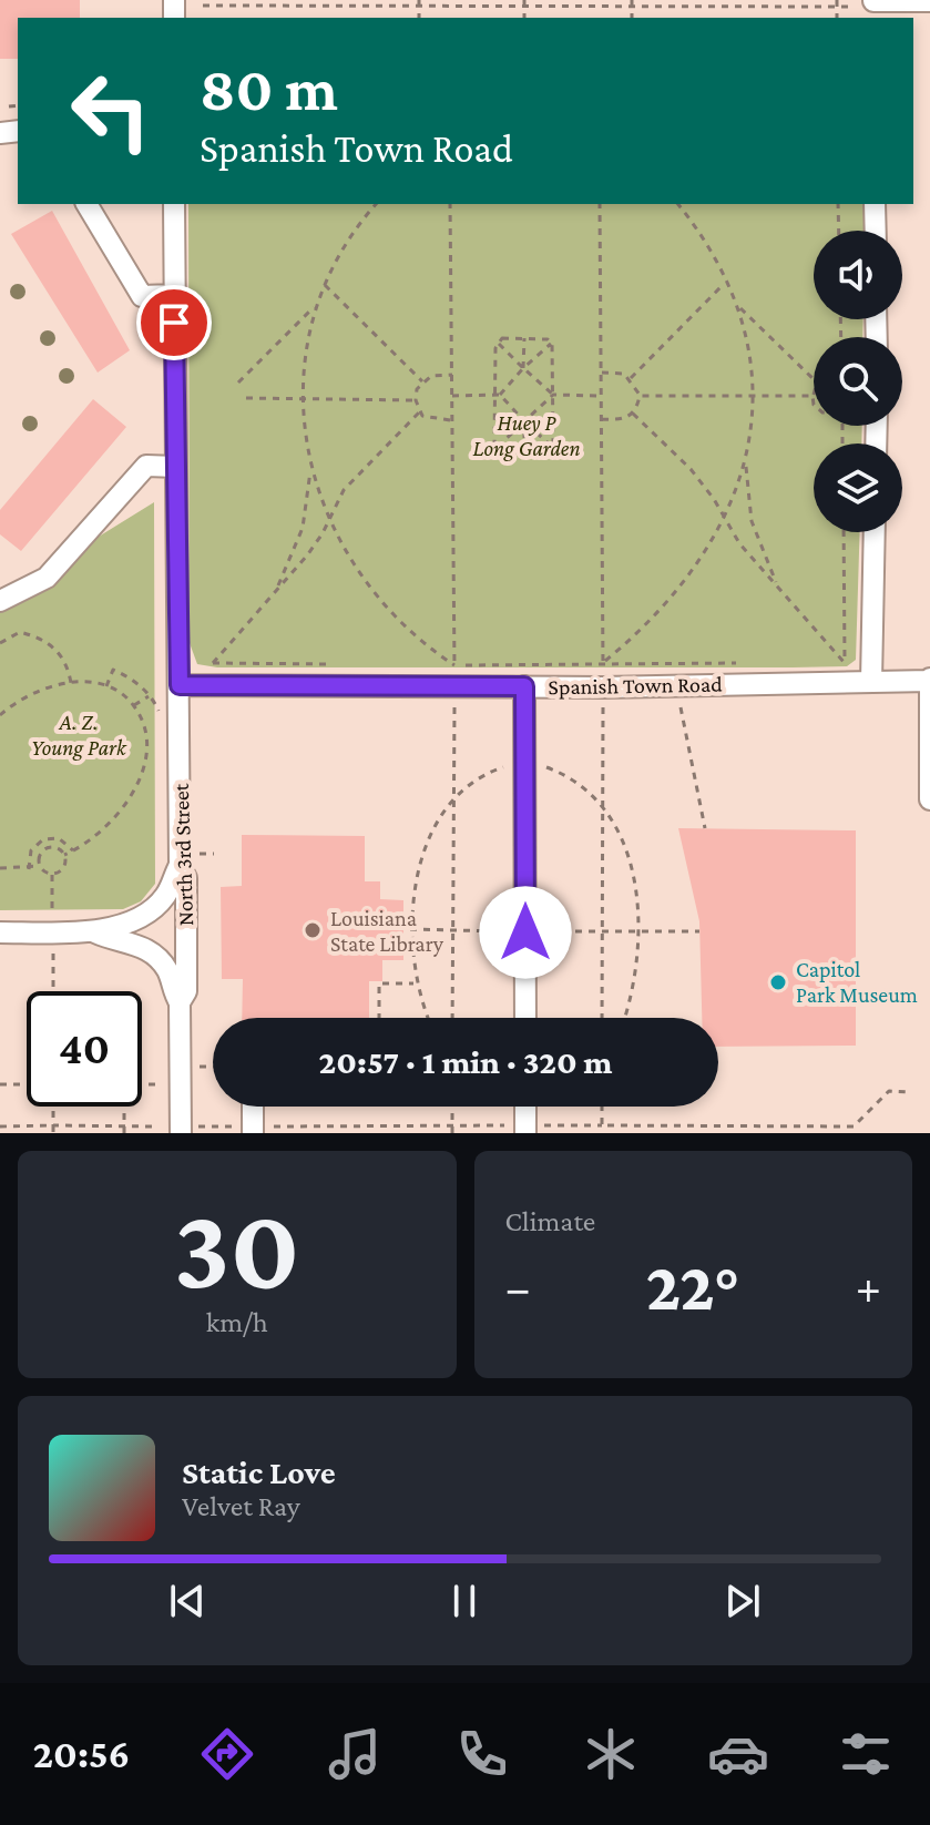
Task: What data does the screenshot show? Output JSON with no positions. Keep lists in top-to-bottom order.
{
  "streets": {
    "street": ["Spanish Town Road", "North 3rd Street"]
  },
  "crossings": [
    ["Spanish Town Road", "North 3rd Street"]
  ],
  "parks": ["Huey P Long Garden", "A. Z. Young Park"],
  "places": ["Louisiana State Library", "Capitol Park Museum"],
  "page": {
    "turn": ["80 m", "Spanish Town Road"],
    "limit": "40",
    "trip": "20:57 · 1 min · 320 m",
    "tile": [
      ["30", "km/h"],
      "Climate"
    ],
    "heat": ["−", "22°", "+"],
    "song": ["Static Love", "Velvet Ray"],
    "tabs": "20:56"
  }
}
